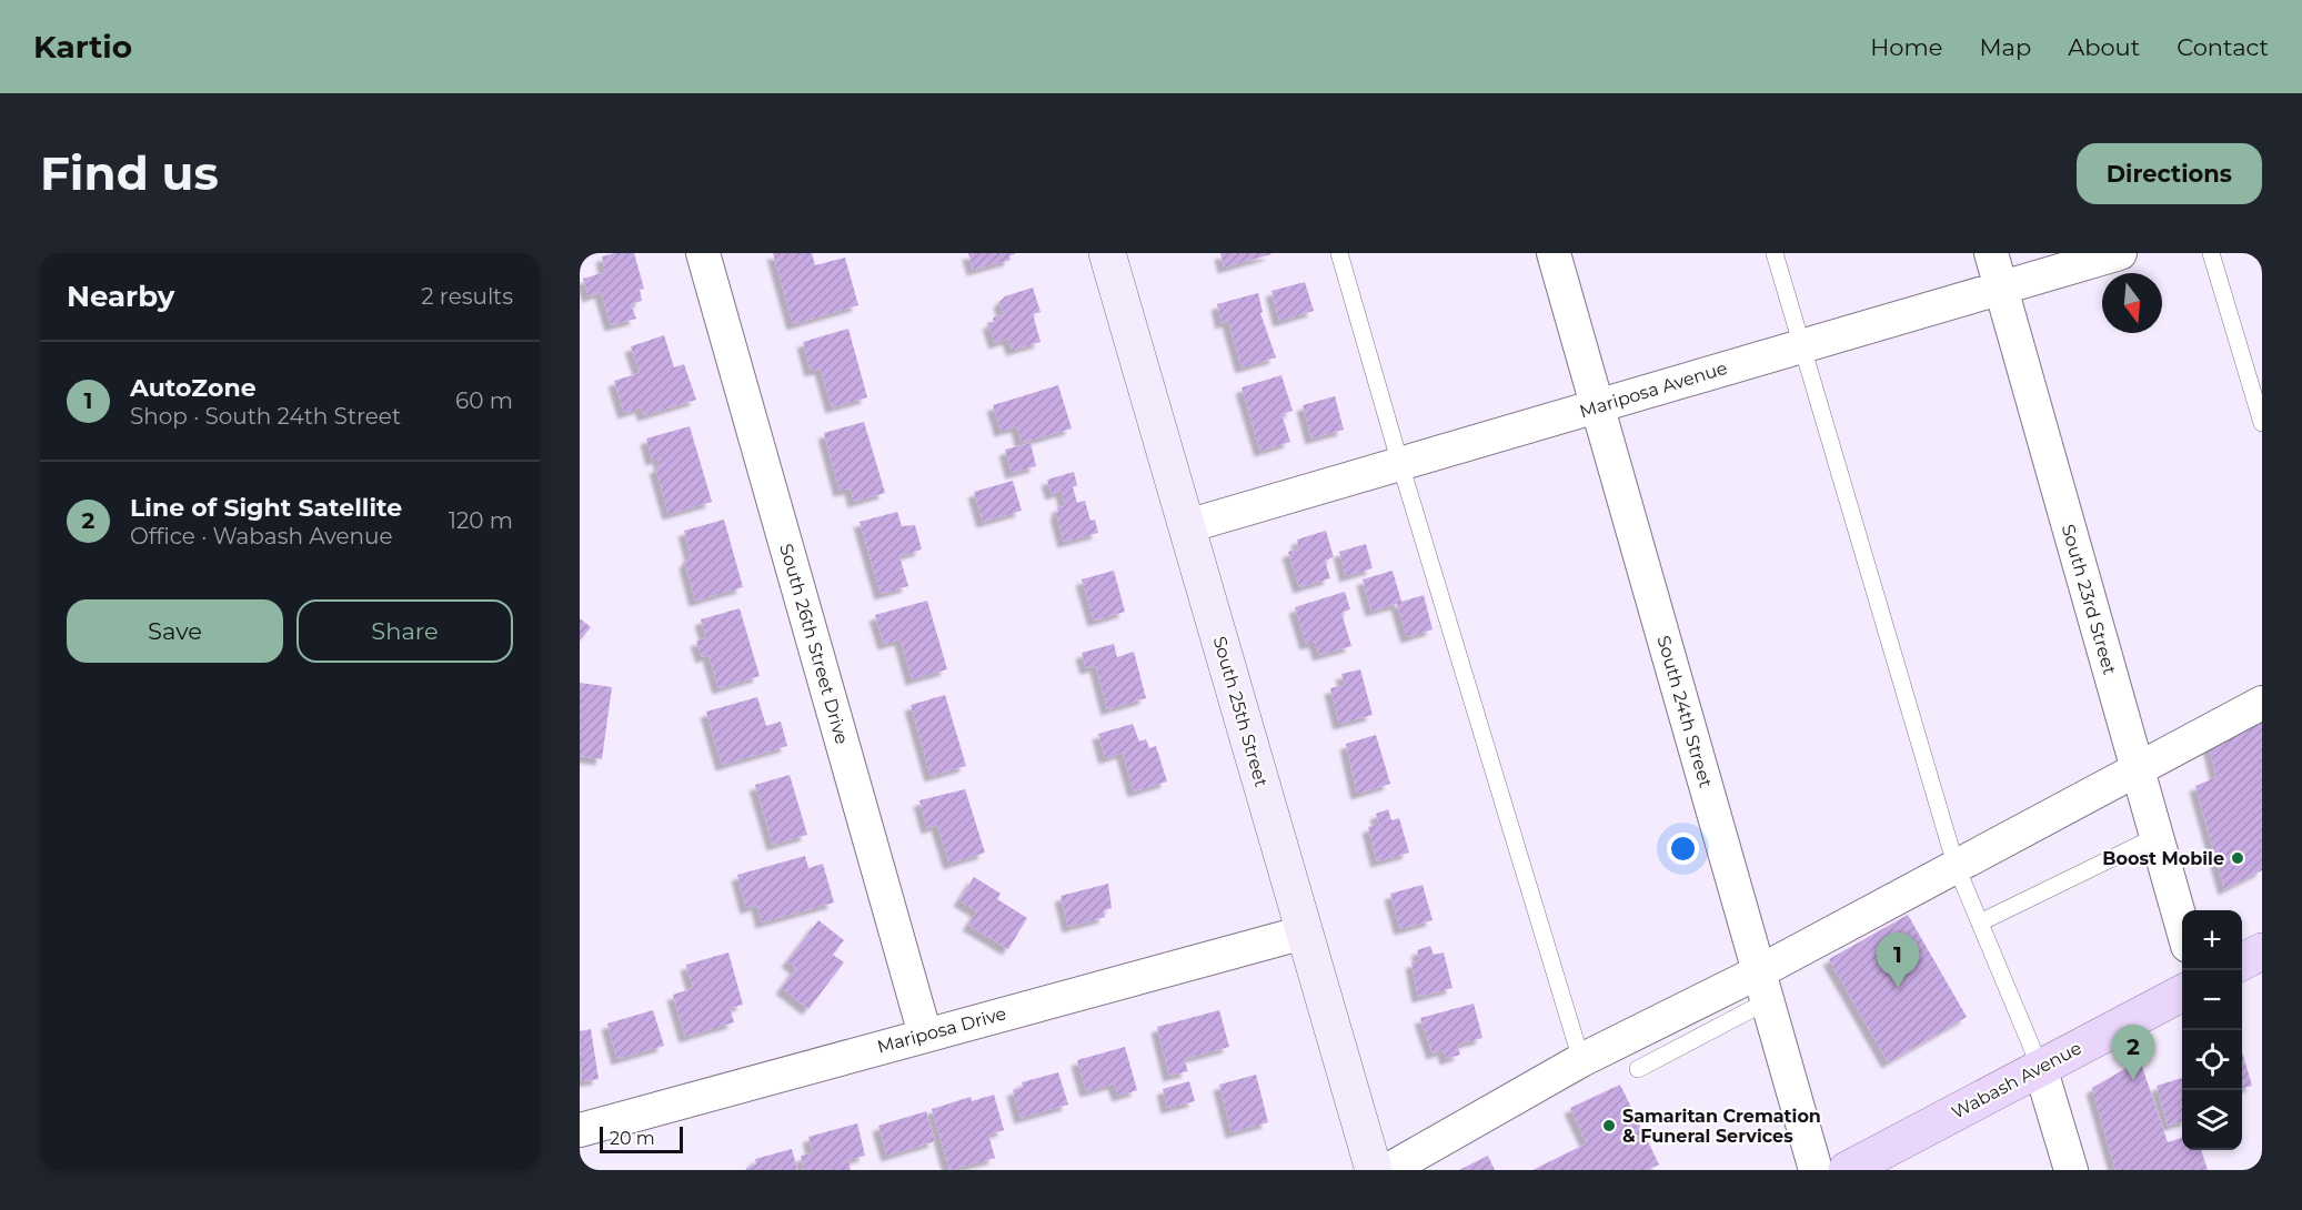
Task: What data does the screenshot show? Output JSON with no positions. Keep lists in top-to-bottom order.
{
  "streets": {
    "main road": ["South 25th Street", "Wabash Avenue"],
    "street": [
      "Mariposa Avenue",
      "South 23rd Street",
      "South 26th Street Drive",
      "South 24th Street",
      "Mariposa Drive"
    ]
  },
  "crossings": [
    ["Mariposa Avenue", "South 23rd Street"],
    ["Mariposa Avenue", "South 25th Street"],
    ["Mariposa Avenue", "South 24th Street"],
    ["South 26th Street Drive", "Mariposa Drive"],
    ["South 25th Street", "Mariposa Drive"]
  ],
  "places": ["Boost Mobile", "Samaritan Cremation & Funeral Services"],
  "scale_bar": "20 m",
  "north": "bottom",
  "page": {
    "header": "Kartio",
    "nav": [
      "Home",
      "Map",
      "About",
      "Contact"
    ],
    "buttons": [
      "Directions",
      ["Save", "Share"]
    ],
    "title": "Find us",
    "heading": ["Nearby", "2 results"],
    "list": [
      {
        "mark": "1",
        "name": "AutoZone",
        "note": "Shop · South 24th Street",
        "value": "60 m"
      },
      {
        "mark": "2",
        "name": "Line of Sight Satellite",
        "note": "Office · Wabash Avenue",
        "value": "120 m"
      }
    ],
    "map_buttons": ["+", "−"],
    "pins": ["1", "2"],
    "scale": "20 m"
  }
}
